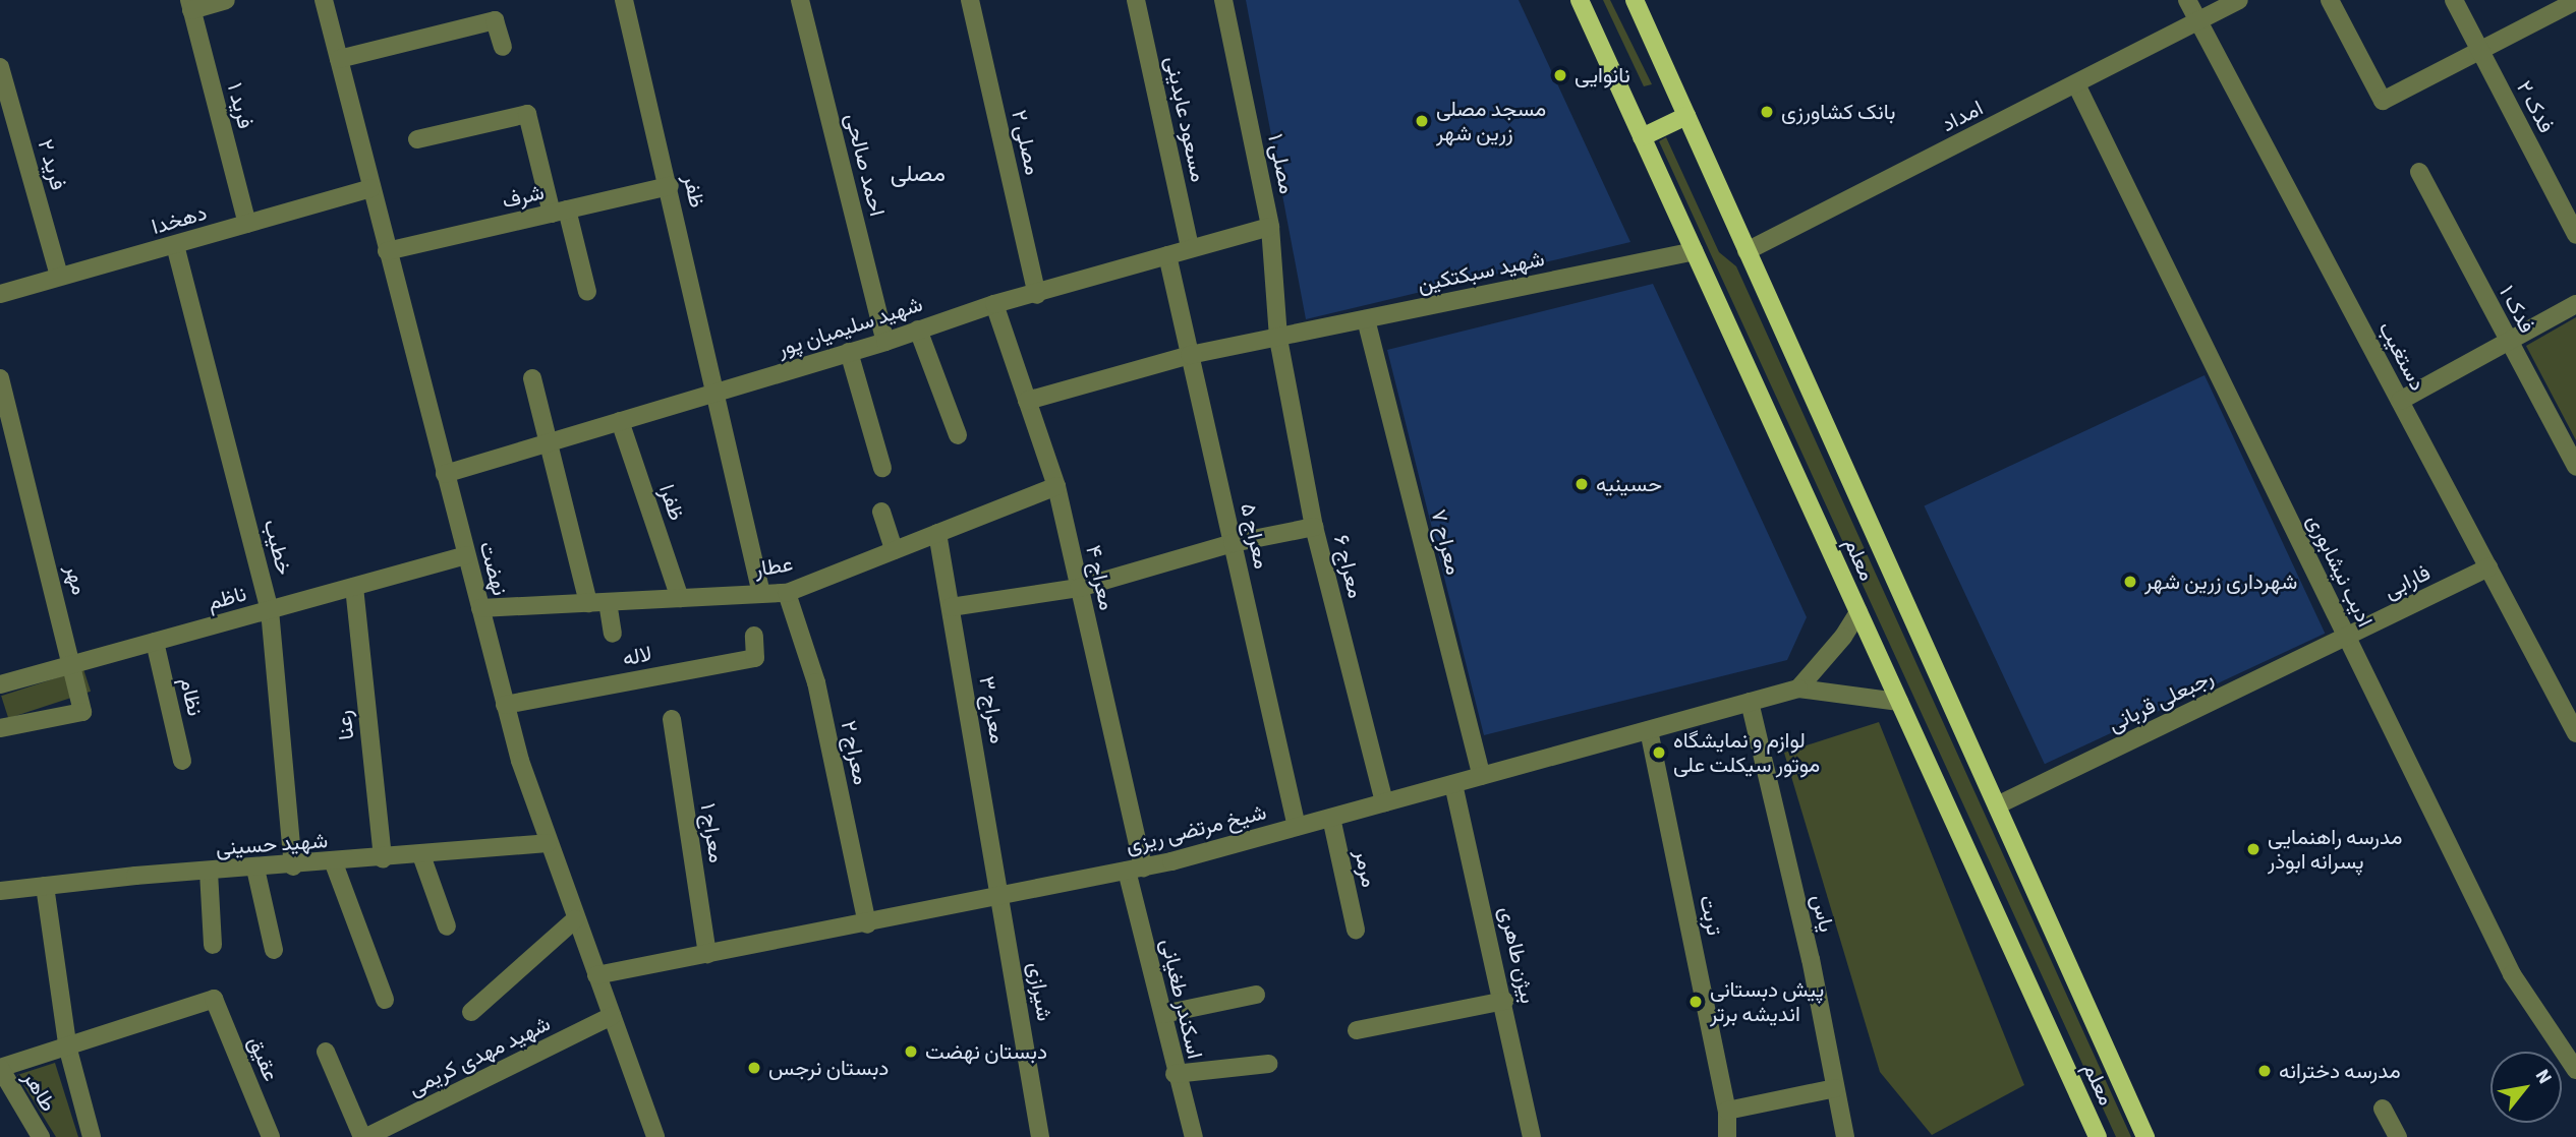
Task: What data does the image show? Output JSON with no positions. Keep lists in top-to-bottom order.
{
  "streets": {
    "main road": ["معلم"],
    "street": [
      "فرید ۱",
      "فدک ۲",
      "امداد",
      "مسعود عابدینی",
      "مصلی ۲",
      "مصلی ۱",
      "فرید ۲",
      "احمد صالحی",
      "ظفر",
      "شرف",
      "دهخدا",
      "شهید سبکتکین",
      "فدک ۱",
      "شهید سلیمیان پور",
      "دستغیب",
      "ظفرا",
      "معراج ۵",
      "معراح ۷",
      "خطیب",
      "عطار",
      "معراج ۶",
      "نهضت",
      "ادیب نیشابوری",
      "معراج ۴",
      "مهر",
      "فارابی",
      "ناظم",
      "لاله",
      "نظام",
      "رجبعلی قربانی",
      "معراج ۳",
      "رعنا",
      "معراج ۲",
      "شیخ مرتضی ریزی",
      "معراج ۱",
      "شهید حسینی",
      "مرمر",
      "یاس",
      "تربت",
      "بیژن طاهری",
      "شیرازی",
      "اسکندر طغیانی",
      "شهید مهدی کریمی",
      "عقیق",
      "طاهر"
    ]
  },
  "crossings": [
    ["فرید ۱", "دهخدا"],
    ["امداد", "دستغیب"],
    ["امداد", "معلم"],
    ["امداد", "ادیب نیشابوری"],
    ["مسعود عابدینی", "شهید سلیمیان پور"],
    ["مصلی ۲", "شهید سلیمیان پور"],
    ["مصلی ۱", "شهید سبکتکین"],
    ["مصلی ۱", "شهید سلیمیان پور"],
    ["مصلی ۱", "معراج ۶"],
    ["فرید ۲", "دهخدا"],
    ["احمد صالحی", "شهید سلیمیان پور"],
    ["ظفر", "شرف"],
    ["ظفر", "شهید سلیمیان پور"],
    ["ظفر", "عطار"],
    ["شرف", "نهضت"],
    ["دهخدا", "خطیب"],
    ["دهخدا", "نهضت"],
    ["شهید سبکتکین", "معراج ۵"],
    ["شهید سبکتکین", "معراح ۷"],
    ["شهید سبکتکین", "معلم"],
    ["شهید سبکتکین", "معراج ۶"],
    ["شهید سبکتکین", "معراج ۴"],
    ["شهید سلیمیان پور", "ظفرا"],
    ["شهید سلیمیان پور", "معراج ۵"],
    ["شهید سلیمیان پور", "نهضت"],
    ["شهید سلیمیان پور", "معراج ۴"],
    ["دستغیب", "فارابی"],
    ["ظفرا", "عطار"],
    ["معراج ۵", "شیخ مرتضی ریزی"],
    ["معراح ۷", "شیخ مرتضی ریزی"],
    ["خطیب", "ناظم"],
    ["خطیب", "شهید حسینی"],
    ["معلم", "رجبعلی قربانی"],
    ["معلم", "شیخ مرتضی ریزی"],
    ["عطار", "نهضت"],
    ["عطار", "معراج ۴"],
    ["عطار", "معراج ۳"],
    ["عطار", "معراج ۲"],
    ["معراج ۶", "شیخ مرتضی ریزی"],
    ["نهضت", "ناظم"],
    ["نهضت", "لاله"],
    ["نهضت", "شیخ مرتضی ریزی"],
    ["نهضت", "شهید حسینی"],
    ["نهضت", "شهید مهدی کریمی"],
    ["ادیب نیشابوری", "فارابی"],
    ["ادیب نیشابوری", "رجبعلی قربانی"],
    ["معراج ۴", "شیخ مرتضی ریزی"],
    ["معراج ۴", "اسکندر طغیانی"],
    ["مهر", "ناظم"],
    ["فارابی", "رجبعلی قربانی"],
    ["ناظم", "نظام"],
    ["ناظم", "رعنا"],
    ["معراج ۳", "شیخ مرتضی ریزی"],
    ["معراج ۳", "شیرازی"],
    ["رعنا", "شهید حسینی"],
    ["معراج ۲", "شیخ مرتضی ریزی"],
    ["شیخ مرتضی ریزی", "معراج ۱"],
    ["شیخ مرتضی ریزی", "مرمر"],
    ["شیخ مرتضی ریزی", "یاس"],
    ["شیخ مرتضی ریزی", "تربت"],
    ["شیخ مرتضی ریزی", "بیژن طاهری"],
    ["شیخ مرتضی ریزی", "شیرازی"],
    ["شیخ مرتضی ریزی", "اسکندر طغیانی"]
  ],
  "districts": ["مصلی"],
  "places": [
    "نانوایی",
    "بانک کشاورزی",
    "مسجد مصلی زرین شهر",
    "حسینیه",
    "شهرداری زرین شهر",
    "لوازم و نمایشگاه موتور سیکلت علی",
    "مدرسه راهنمایی پسرانه ابوذر",
    "پیش دبستانی اندیشه برتر",
    "دبستان نهضت",
    "دبستان نرجس",
    "مدرسه دخترانه"
  ],
  "north": "top right"
}
